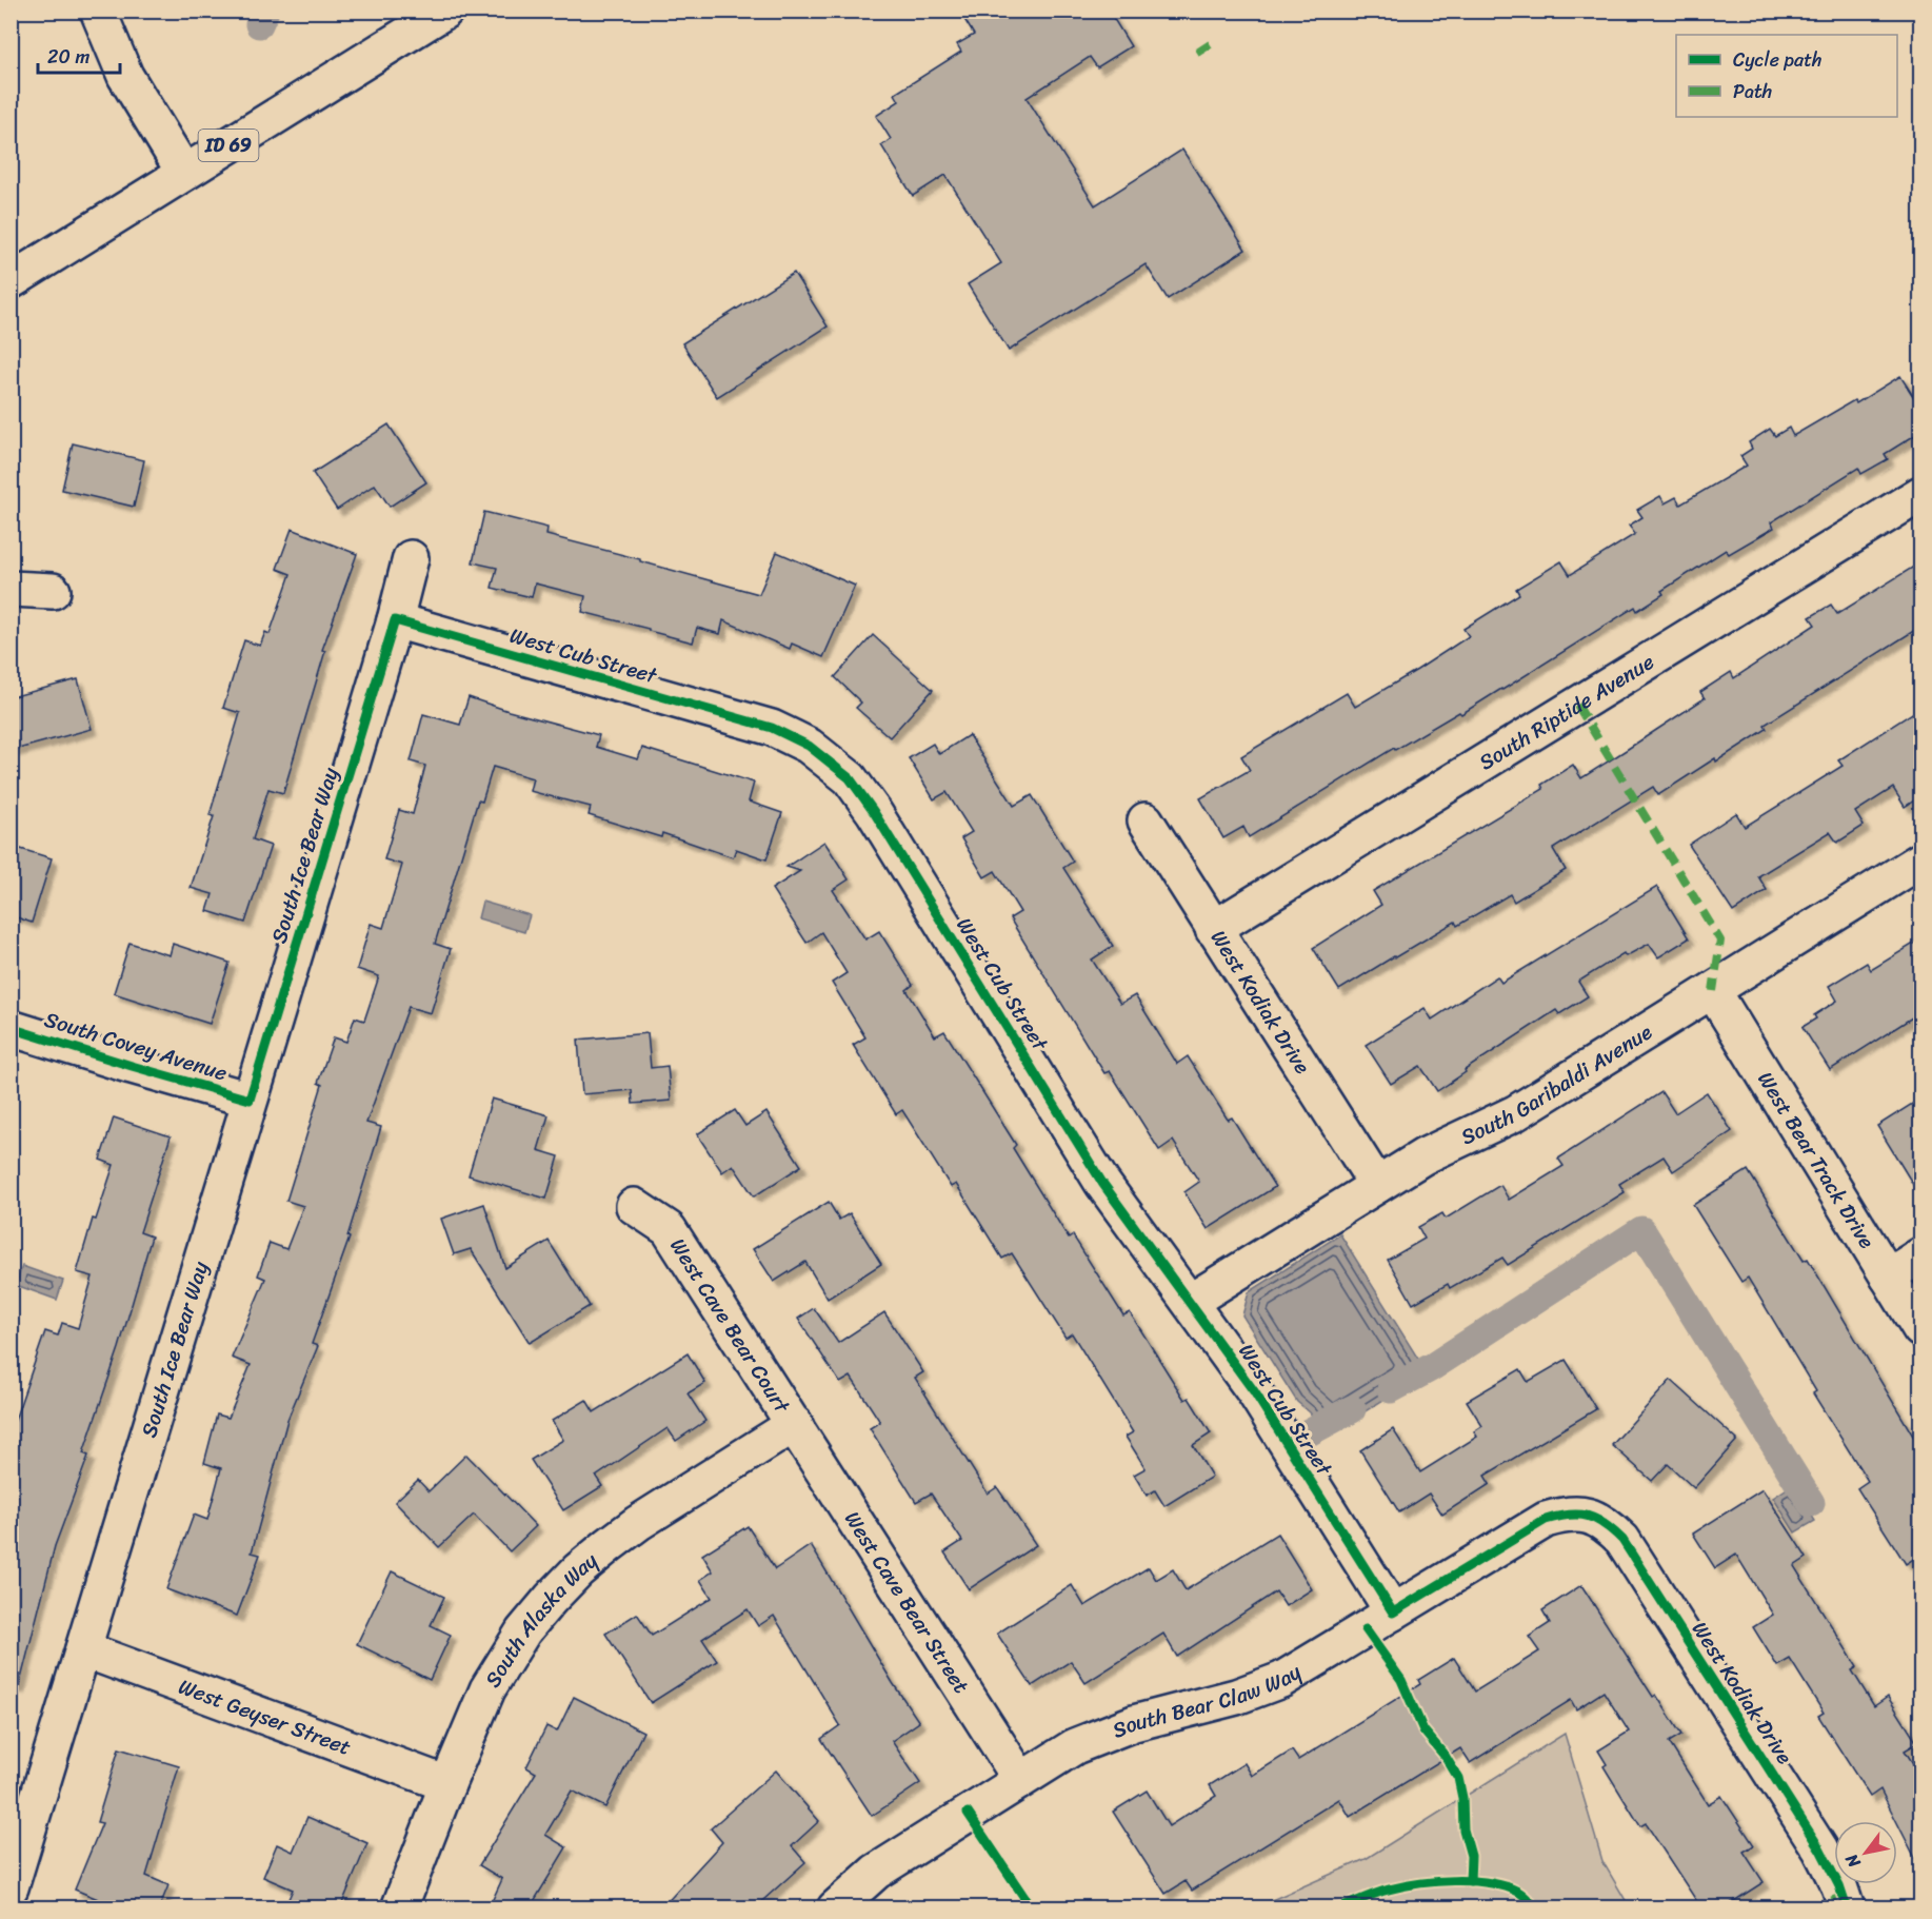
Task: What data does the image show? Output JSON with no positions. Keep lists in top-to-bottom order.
{
  "streets": {
    "street": [
      "ID 69",
      "West Cub Street",
      "South Riptide Avenue",
      "South Ice Bear Way",
      "West Kodiak Drive",
      "South Covey Avenue",
      "South Garibaldi Avenue",
      "West Bear Track Drive",
      "West Cave Bear Court",
      "West Cave Bear Street",
      "South Alaska Way",
      "South Bear Claw Way",
      "West Geyser Street"
    ]
  },
  "crossings": [
    ["West Cub Street", "South Ice Bear Way"],
    ["West Cub Street", "South Garibaldi Avenue"],
    ["West Cub Street", "South Bear Claw Way"],
    ["South Riptide Avenue", "West Kodiak Drive"],
    ["South Ice Bear Way", "South Covey Avenue"],
    ["South Ice Bear Way", "West Geyser Street"],
    ["West Kodiak Drive", "South Garibaldi Avenue"],
    ["West Kodiak Drive", "South Bear Claw Way"],
    ["South Garibaldi Avenue", "West Bear Track Drive"],
    ["West Cave Bear Court", "West Cave Bear Street"],
    ["West Cave Bear Court", "South Alaska Way"],
    ["West Cave Bear Street", "South Alaska Way"],
    ["West Cave Bear Street", "South Bear Claw Way"],
    ["South Alaska Way", "West Geyser Street"]
  ],
  "legend": ["Cycle path", "Path"],
  "scale_bar": "20 m",
  "north": "bottom left"
}
